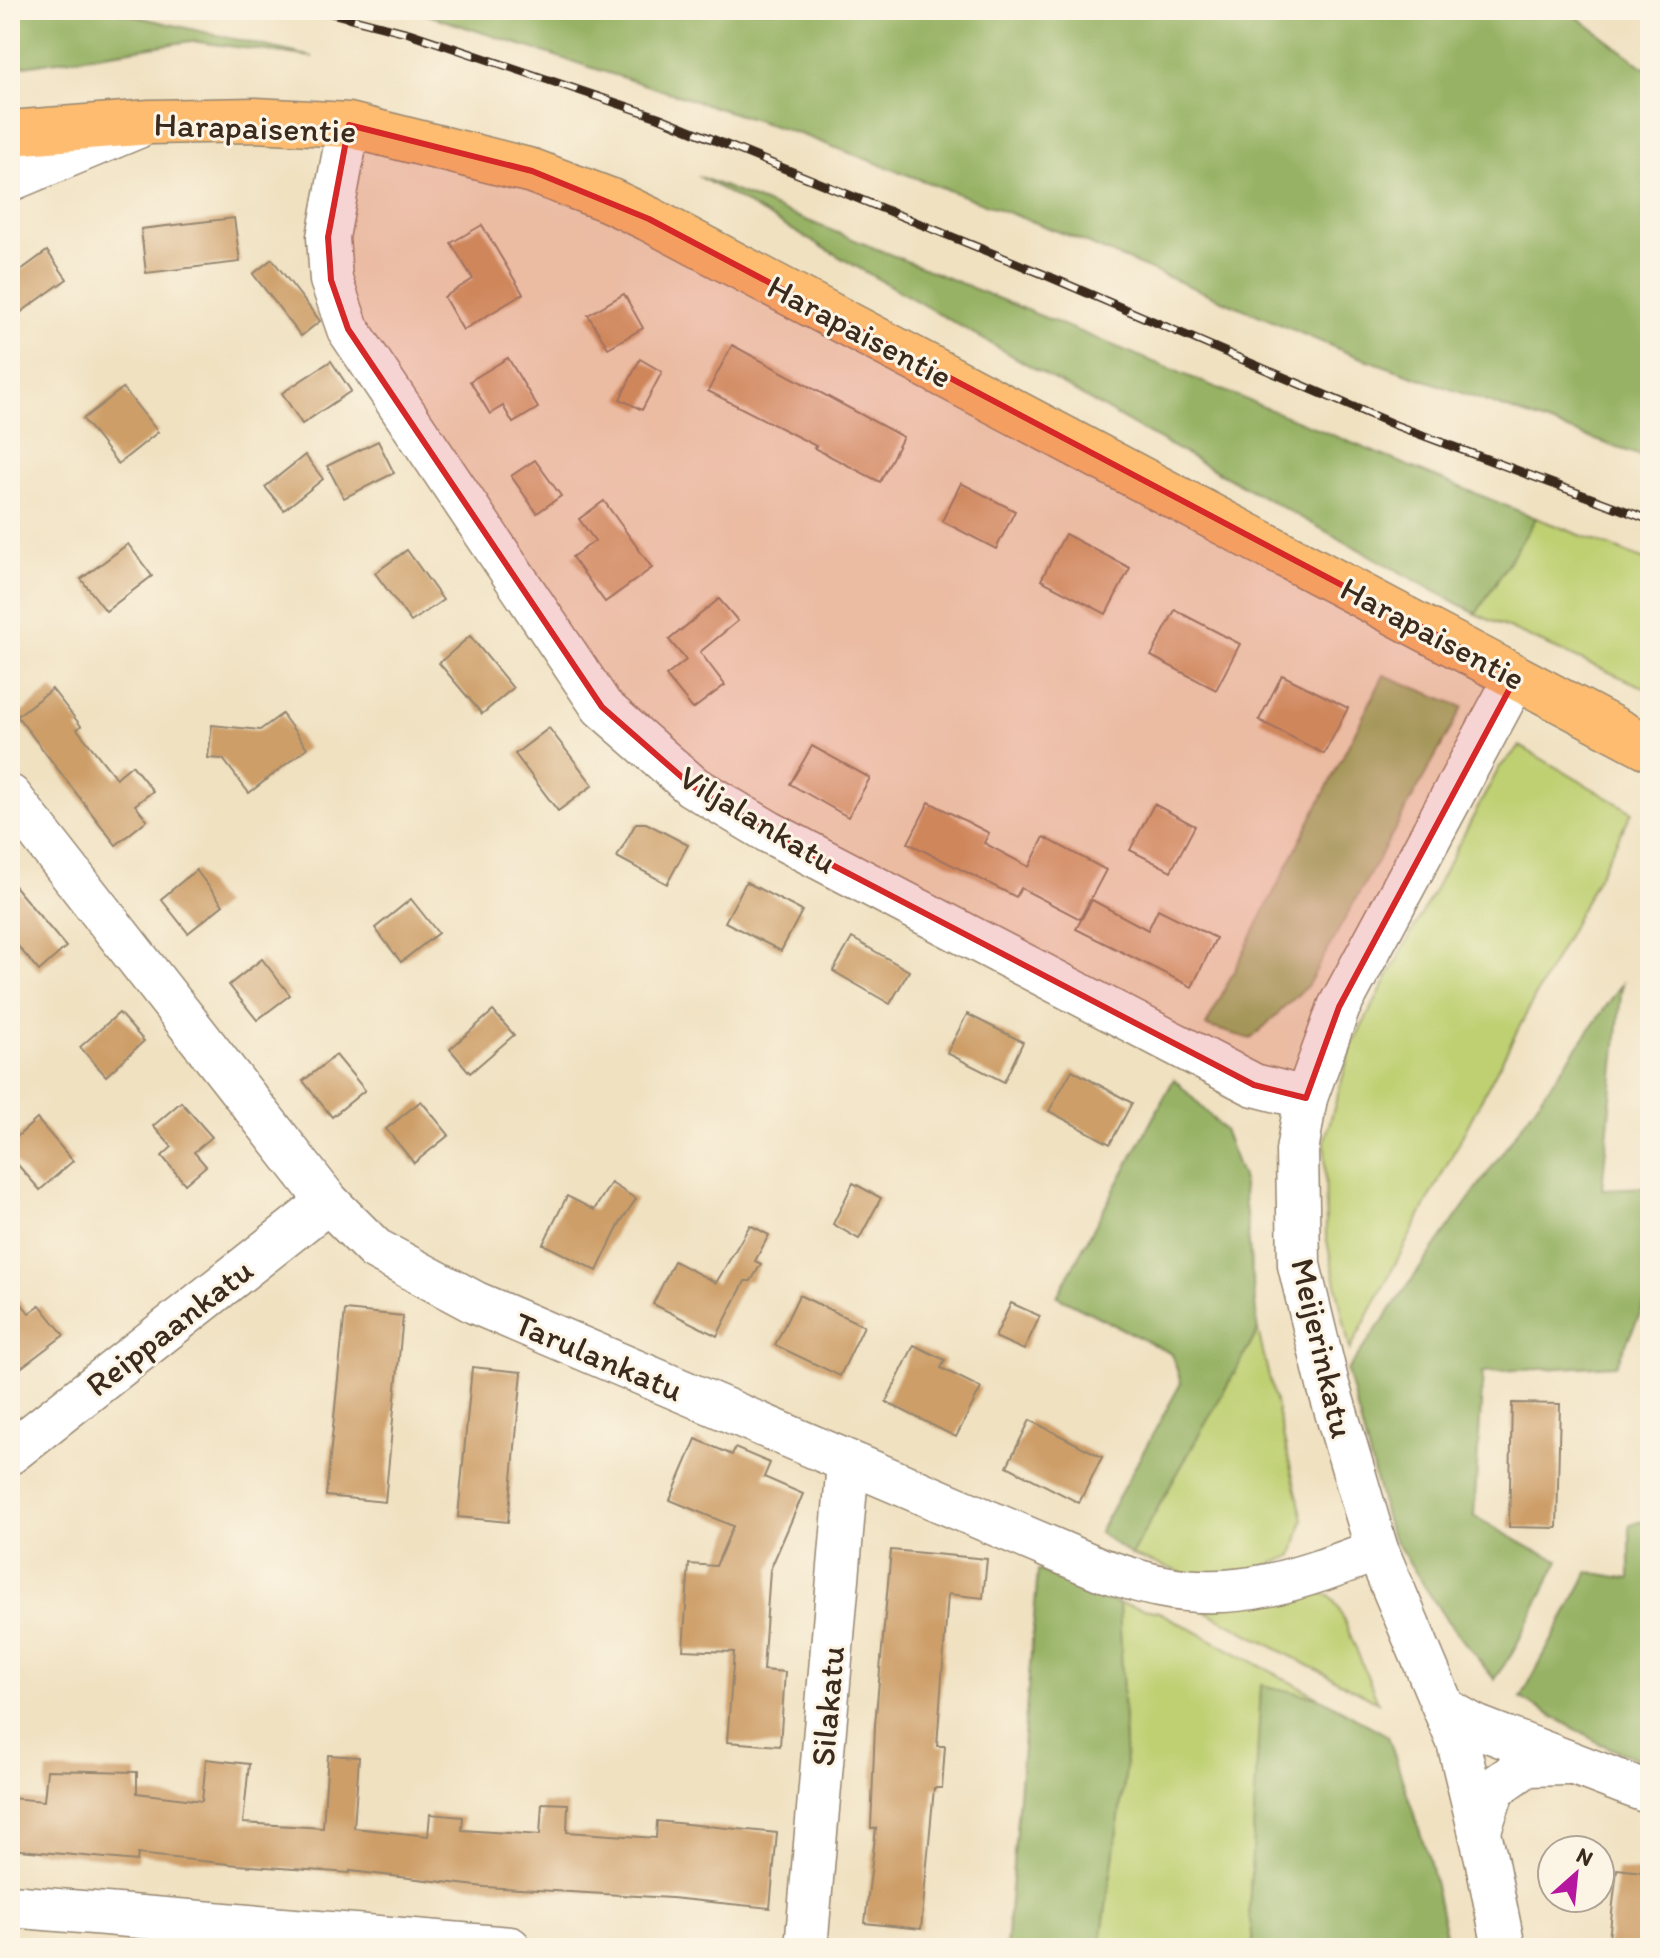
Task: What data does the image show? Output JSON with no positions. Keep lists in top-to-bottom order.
{
  "streets": {
    "main road": ["Harapaisentie"],
    "street": [
      "Viljalankatu",
      "Reippaankatu",
      "Meijerinkatu",
      "Tarulankatu",
      "Silakatu"
    ]
  },
  "crossings": [
    ["Harapaisentie", "Viljalankatu"],
    ["Harapaisentie", "Meijerinkatu"],
    ["Viljalankatu", "Meijerinkatu"],
    ["Reippaankatu", "Tarulankatu"],
    ["Meijerinkatu", "Tarulankatu"],
    ["Tarulankatu", "Silakatu"]
  ],
  "north": "top right"
}
